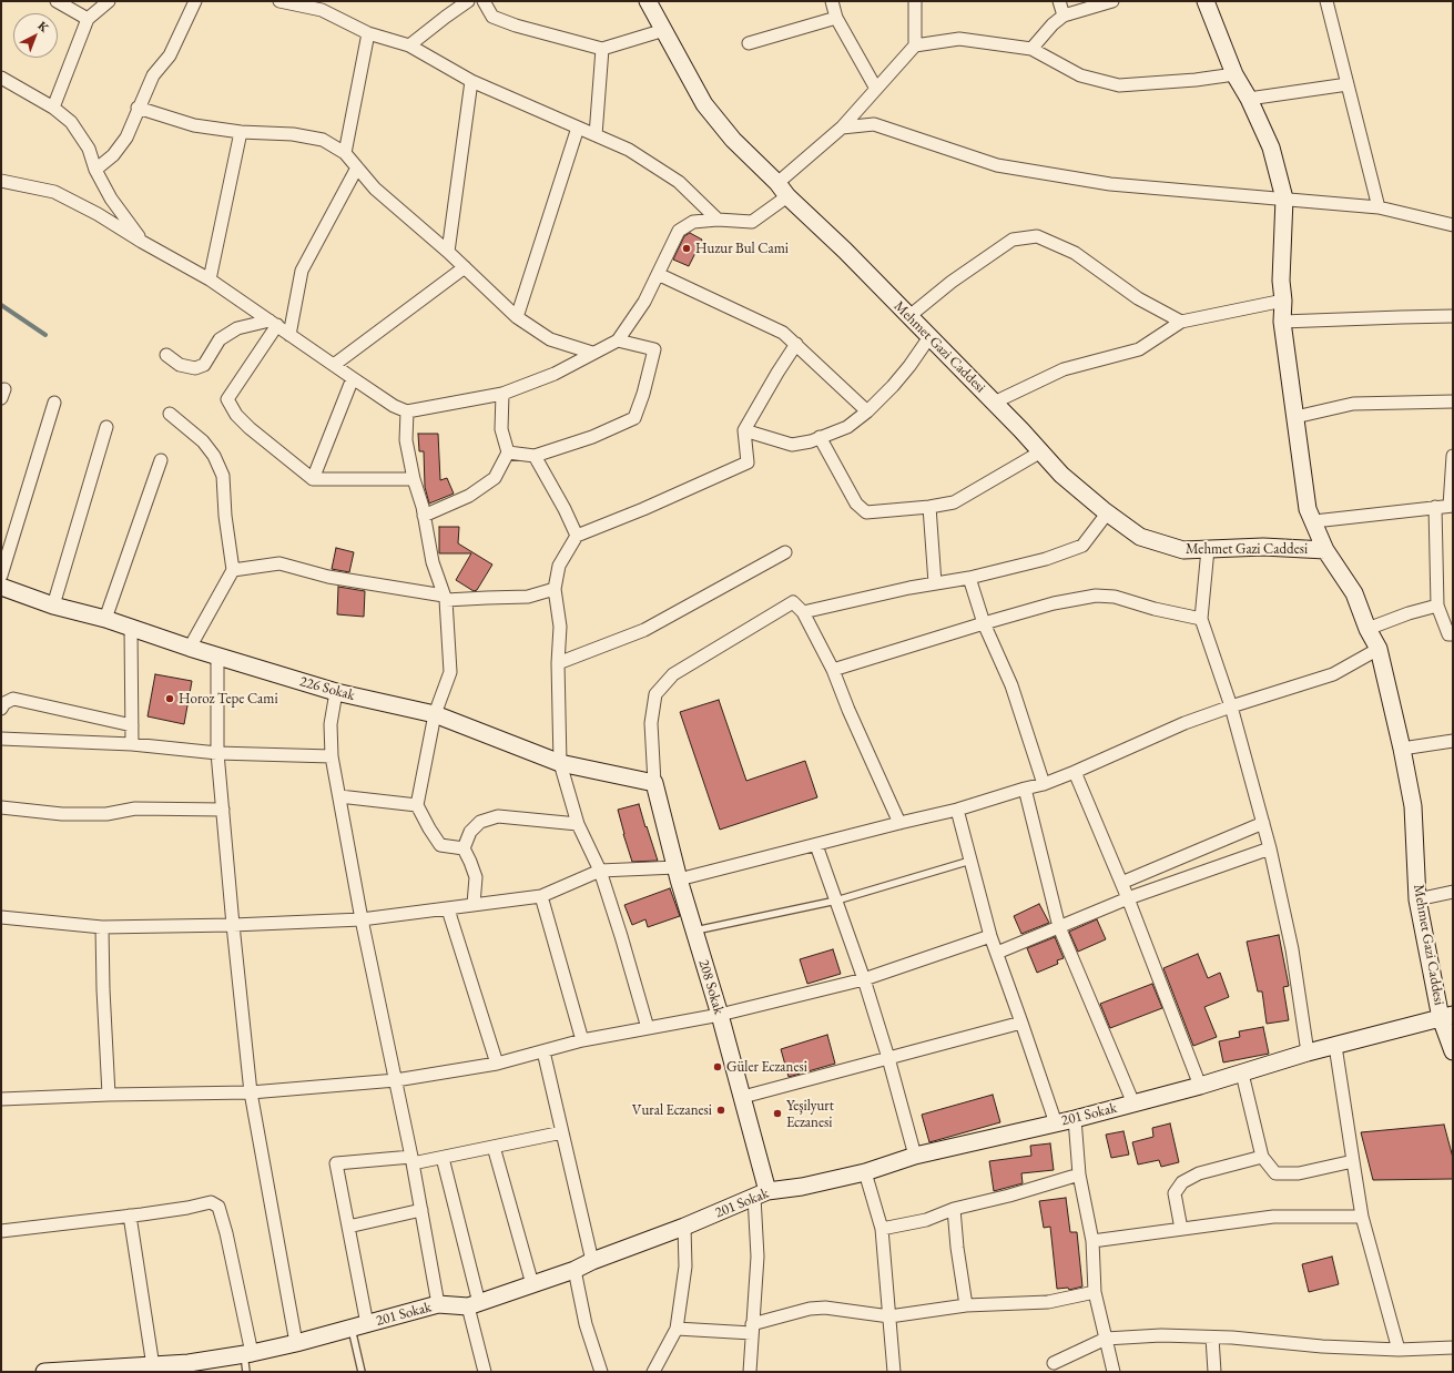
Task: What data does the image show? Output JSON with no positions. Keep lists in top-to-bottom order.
{
  "streets": {
    "street": [
      "Mehmet Gazi Caddesi",
      "226 Sokak",
      "208 Sokak",
      "201 Sokak"
    ]
  },
  "crossings": [
    ["Mehmet Gazi Caddesi", "201 Sokak"],
    ["226 Sokak", "208 Sokak"],
    ["208 Sokak", "201 Sokak"]
  ],
  "places": [
    "Huzur Bul Cami",
    "Horoz Tepe Cami",
    "Güler Eczanesi",
    "Vural Eczanesi",
    "Yeşilyurt Eczanesi"
  ],
  "north": "top right"
}
